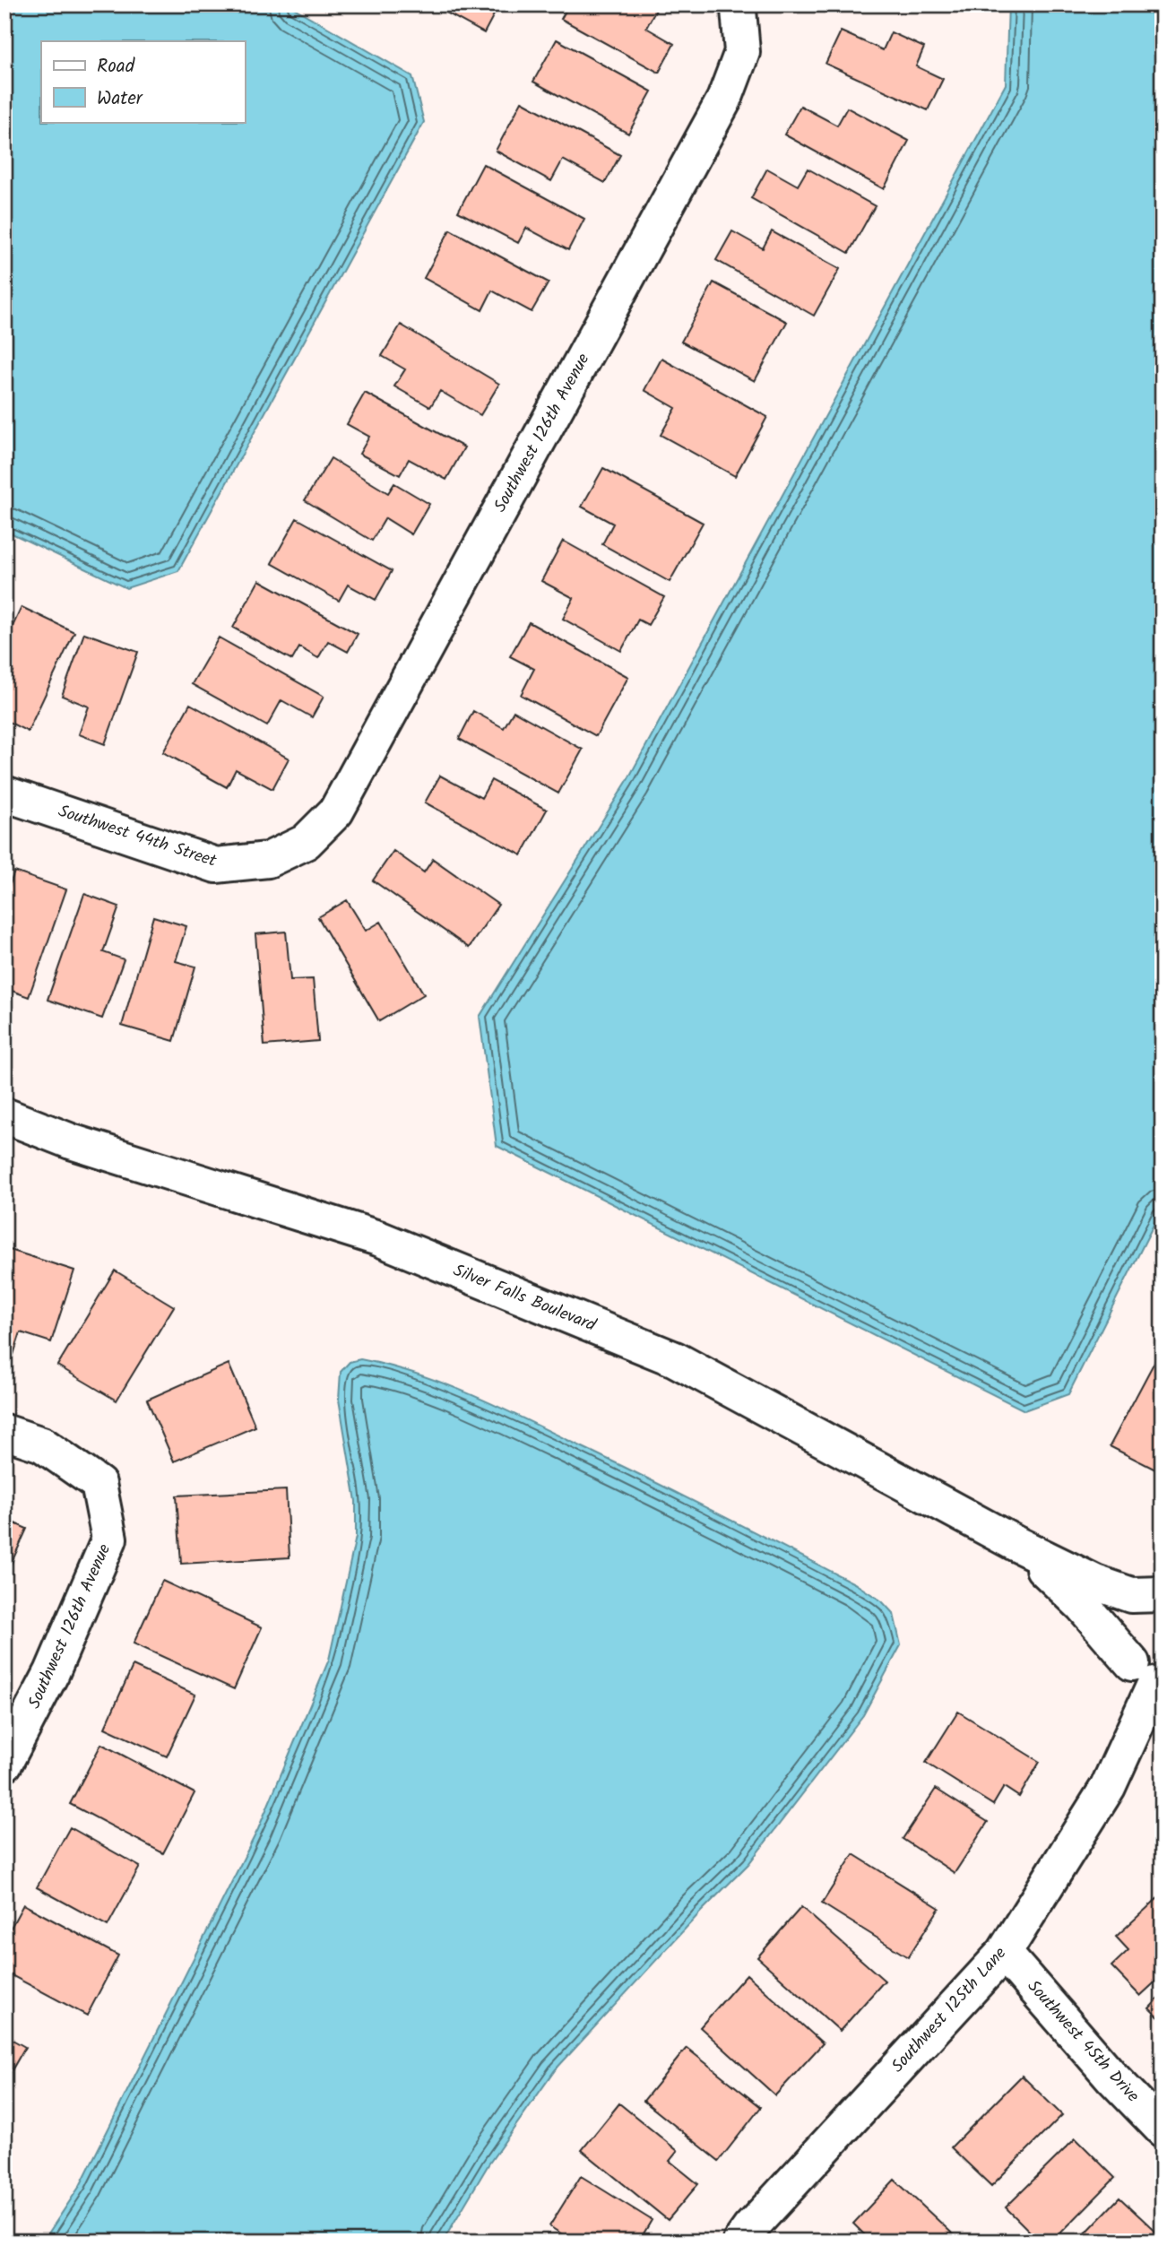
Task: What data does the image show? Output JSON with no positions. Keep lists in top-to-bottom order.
{
  "streets": {
    "street": [
      "Southwest 126th Avenue",
      "Southwest 44th Street",
      "Silver Falls Boulevard",
      "Southwest 125th Lane",
      "Southwest 45th Drive"
    ]
  },
  "crossings": [
    ["Southwest 126th Avenue", "Southwest 44th Street"],
    ["Silver Falls Boulevard", "Southwest 125th Lane"],
    ["Southwest 125th Lane", "Southwest 45th Drive"]
  ],
  "legend": ["Road", "Water"]
}
